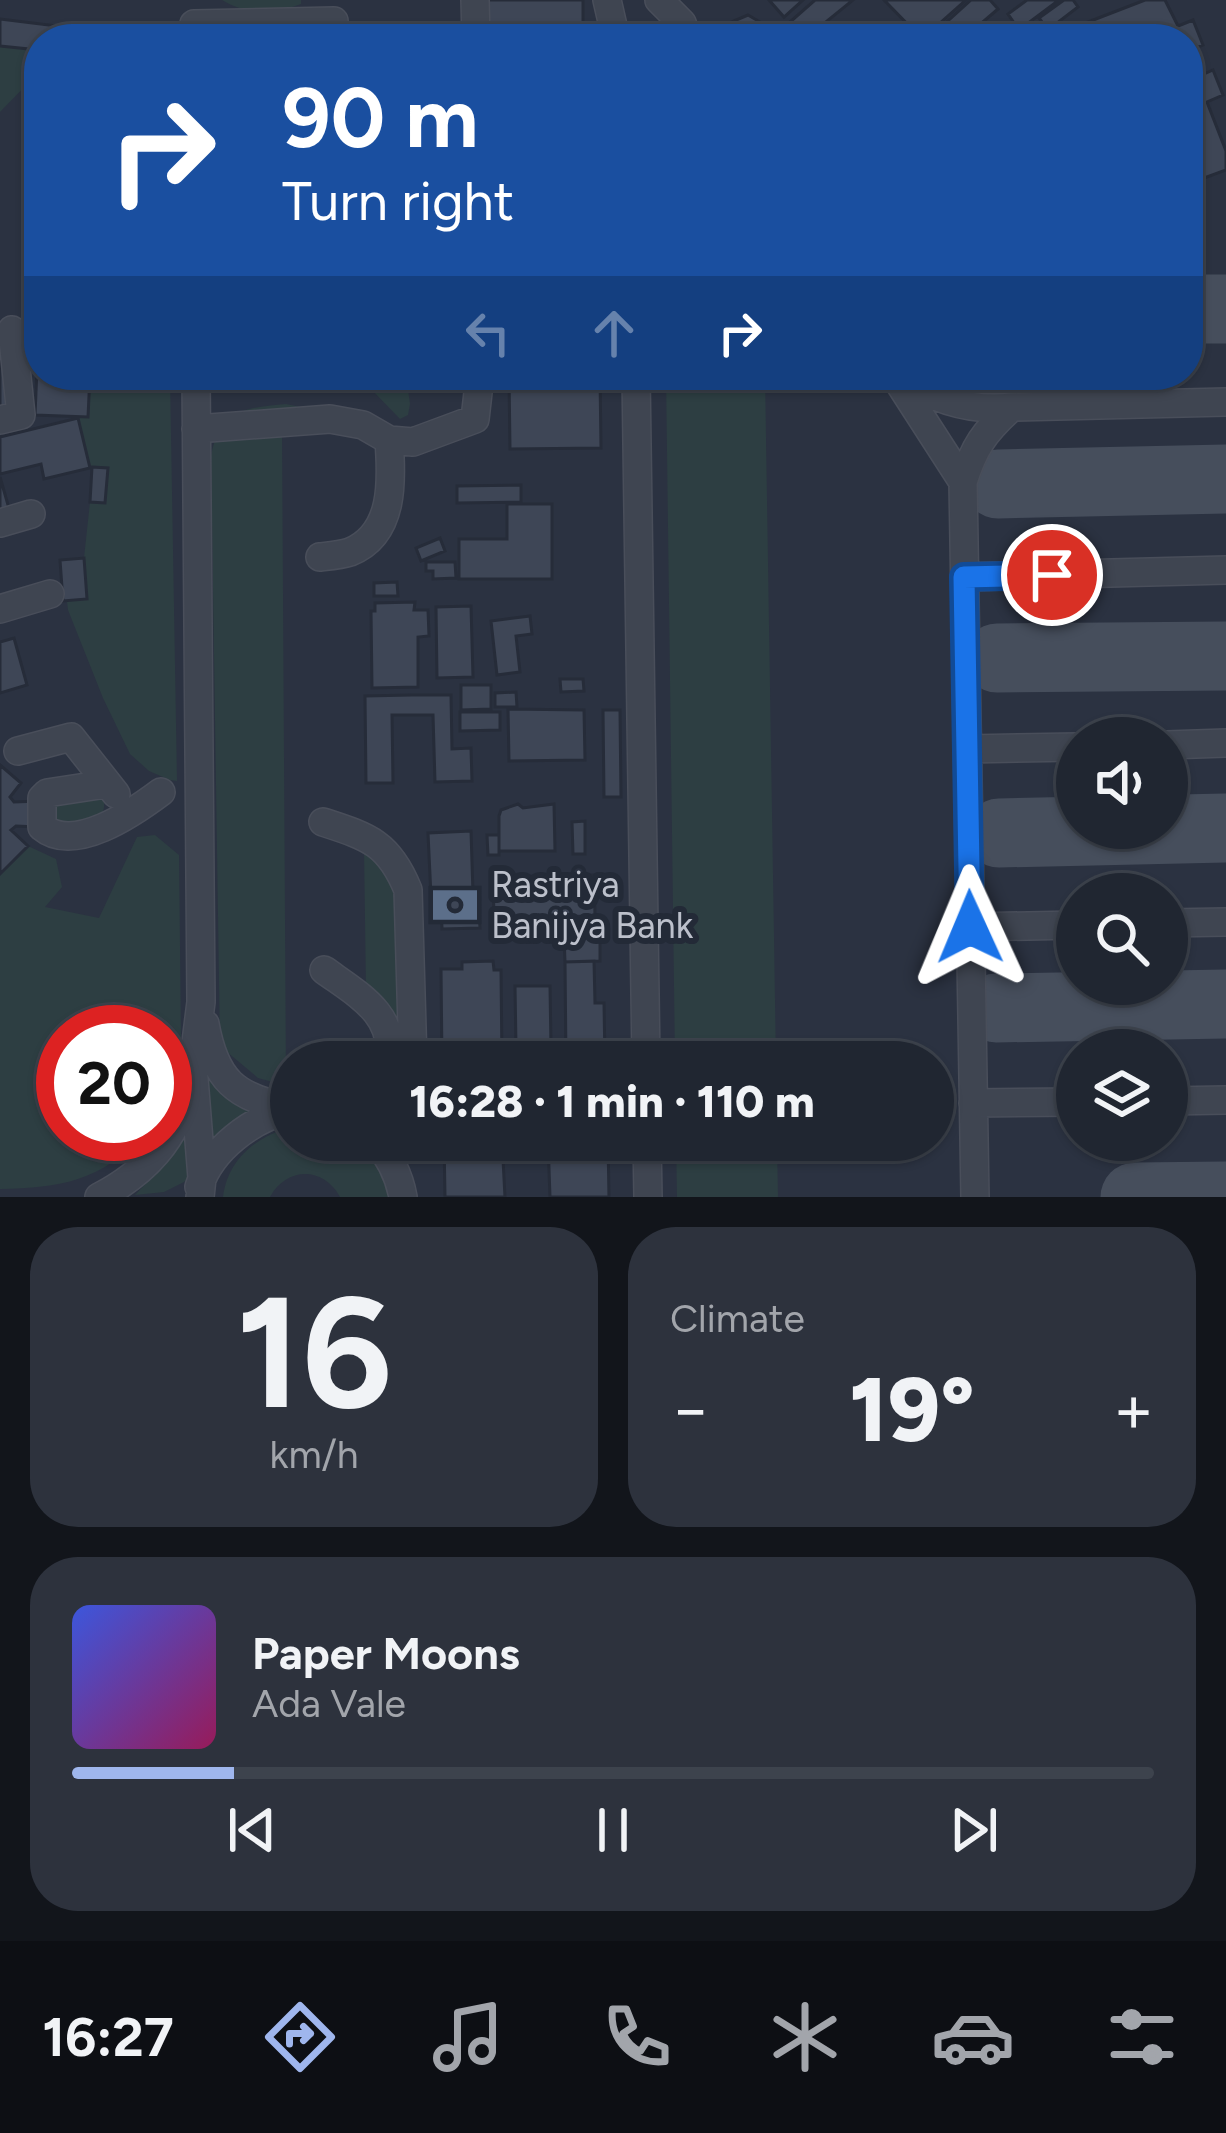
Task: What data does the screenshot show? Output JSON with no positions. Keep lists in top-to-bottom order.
{
  "places": {
    "bank": ["Rastriya Banijya Bank"]
  },
  "page": {
    "turn": ["90 m", "Turn right"],
    "limit": "20",
    "trip": "16:28 · 1 min · 110 m",
    "tile": [
      ["16", "km/h"],
      "Climate"
    ],
    "heat": ["−", "19°", "+"],
    "song": ["Paper Moons", "Ada Vale"],
    "tabs": "16:27"
  }
}
